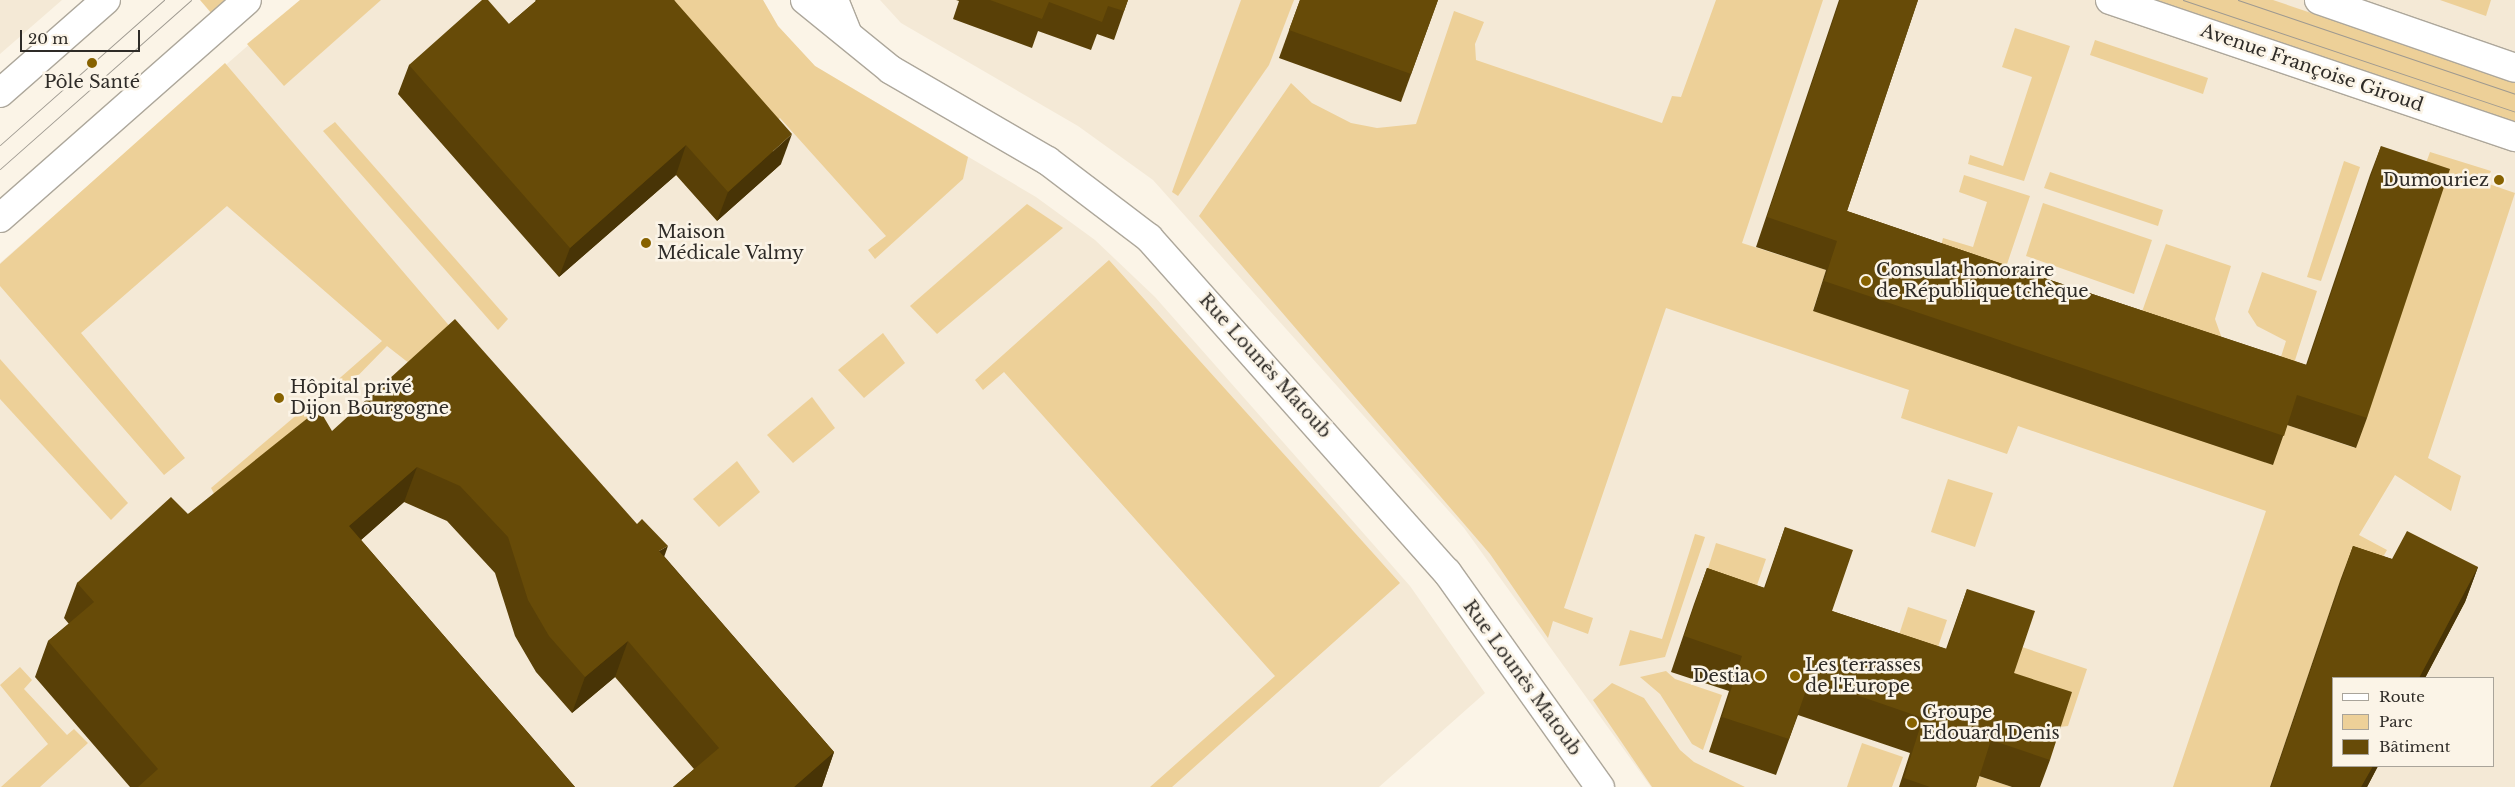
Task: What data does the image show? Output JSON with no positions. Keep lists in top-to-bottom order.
{
  "streets": {
    "street": ["Avenue Françoise Giroud", "Rue Lounès Matoub"]
  },
  "places": [
    "Pôle Santé",
    "Dumouriez",
    "Maison Médicale Valmy",
    "Consulat honoraire de République tchèque",
    "Hôpital privé Dijon Bourgogne",
    "Destia",
    "Les terrasses de l'Europe",
    "Groupe Edouard Denis"
  ],
  "legend": ["Route", "Parc", "Bâtiment"],
  "scale_bar": "20 m"
}
